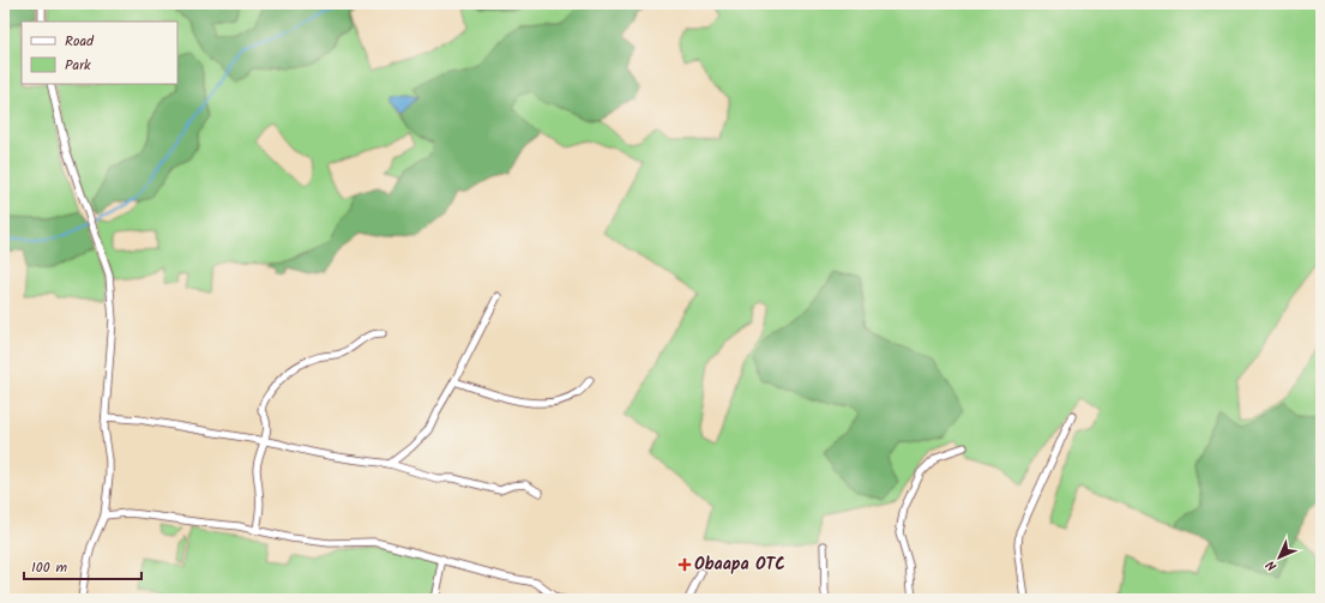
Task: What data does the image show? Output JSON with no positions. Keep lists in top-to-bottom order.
{
  "places": {
    "health": ["Obaapa OTC"]
  },
  "legend": ["Road", "Park"],
  "scale_bar": "100 m",
  "north": "bottom left"
}
